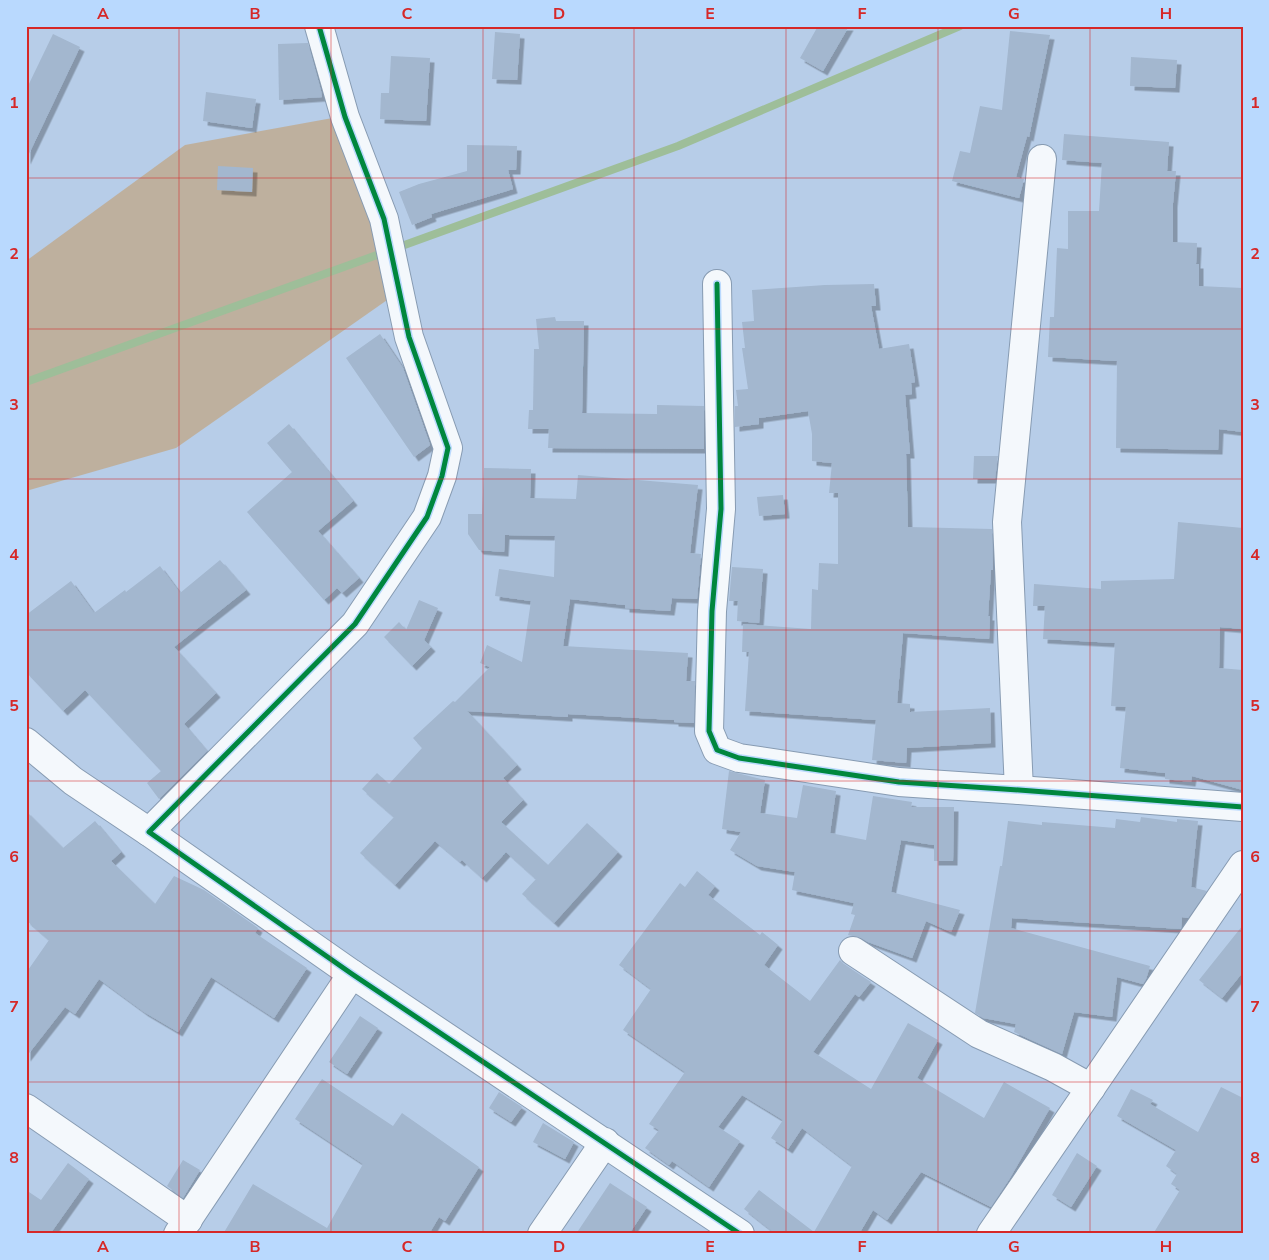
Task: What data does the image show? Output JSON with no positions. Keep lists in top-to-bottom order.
{
  "grid": {
    "columns": [
      "A",
      "B",
      "C",
      "D",
      "E",
      "F",
      "G",
      "H"
    ],
    "rows": [
      "1",
      "2",
      "3",
      "4",
      "5",
      "6",
      "7",
      "8"
    ]
  }
}
